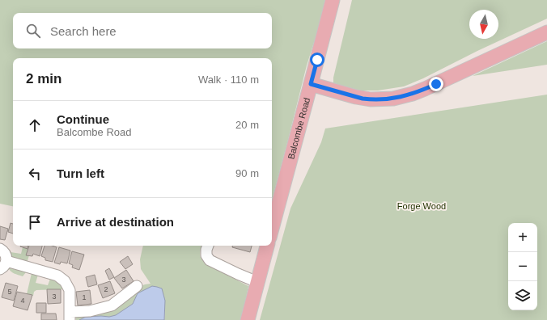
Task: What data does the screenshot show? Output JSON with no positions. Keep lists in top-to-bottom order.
{
  "streets": {
    "main road": ["Balcombe Road"]
  },
  "parks": ["Forge Wood"],
  "house_numbers": [
    "3",
    "2",
    "5",
    "3",
    "1",
    "4"
  ],
  "north": "bottom",
  "page": {
    "search": "Search here",
    "heading": ["2 min", "Walk · 110 m"],
    "list": [
      ["Continue", "Balcombe Road", "20 m"],
      ["Turn left", "90 m"],
      "Arrive at destination"
    ],
    "map_buttons": ["+", "−"]
  }
}
